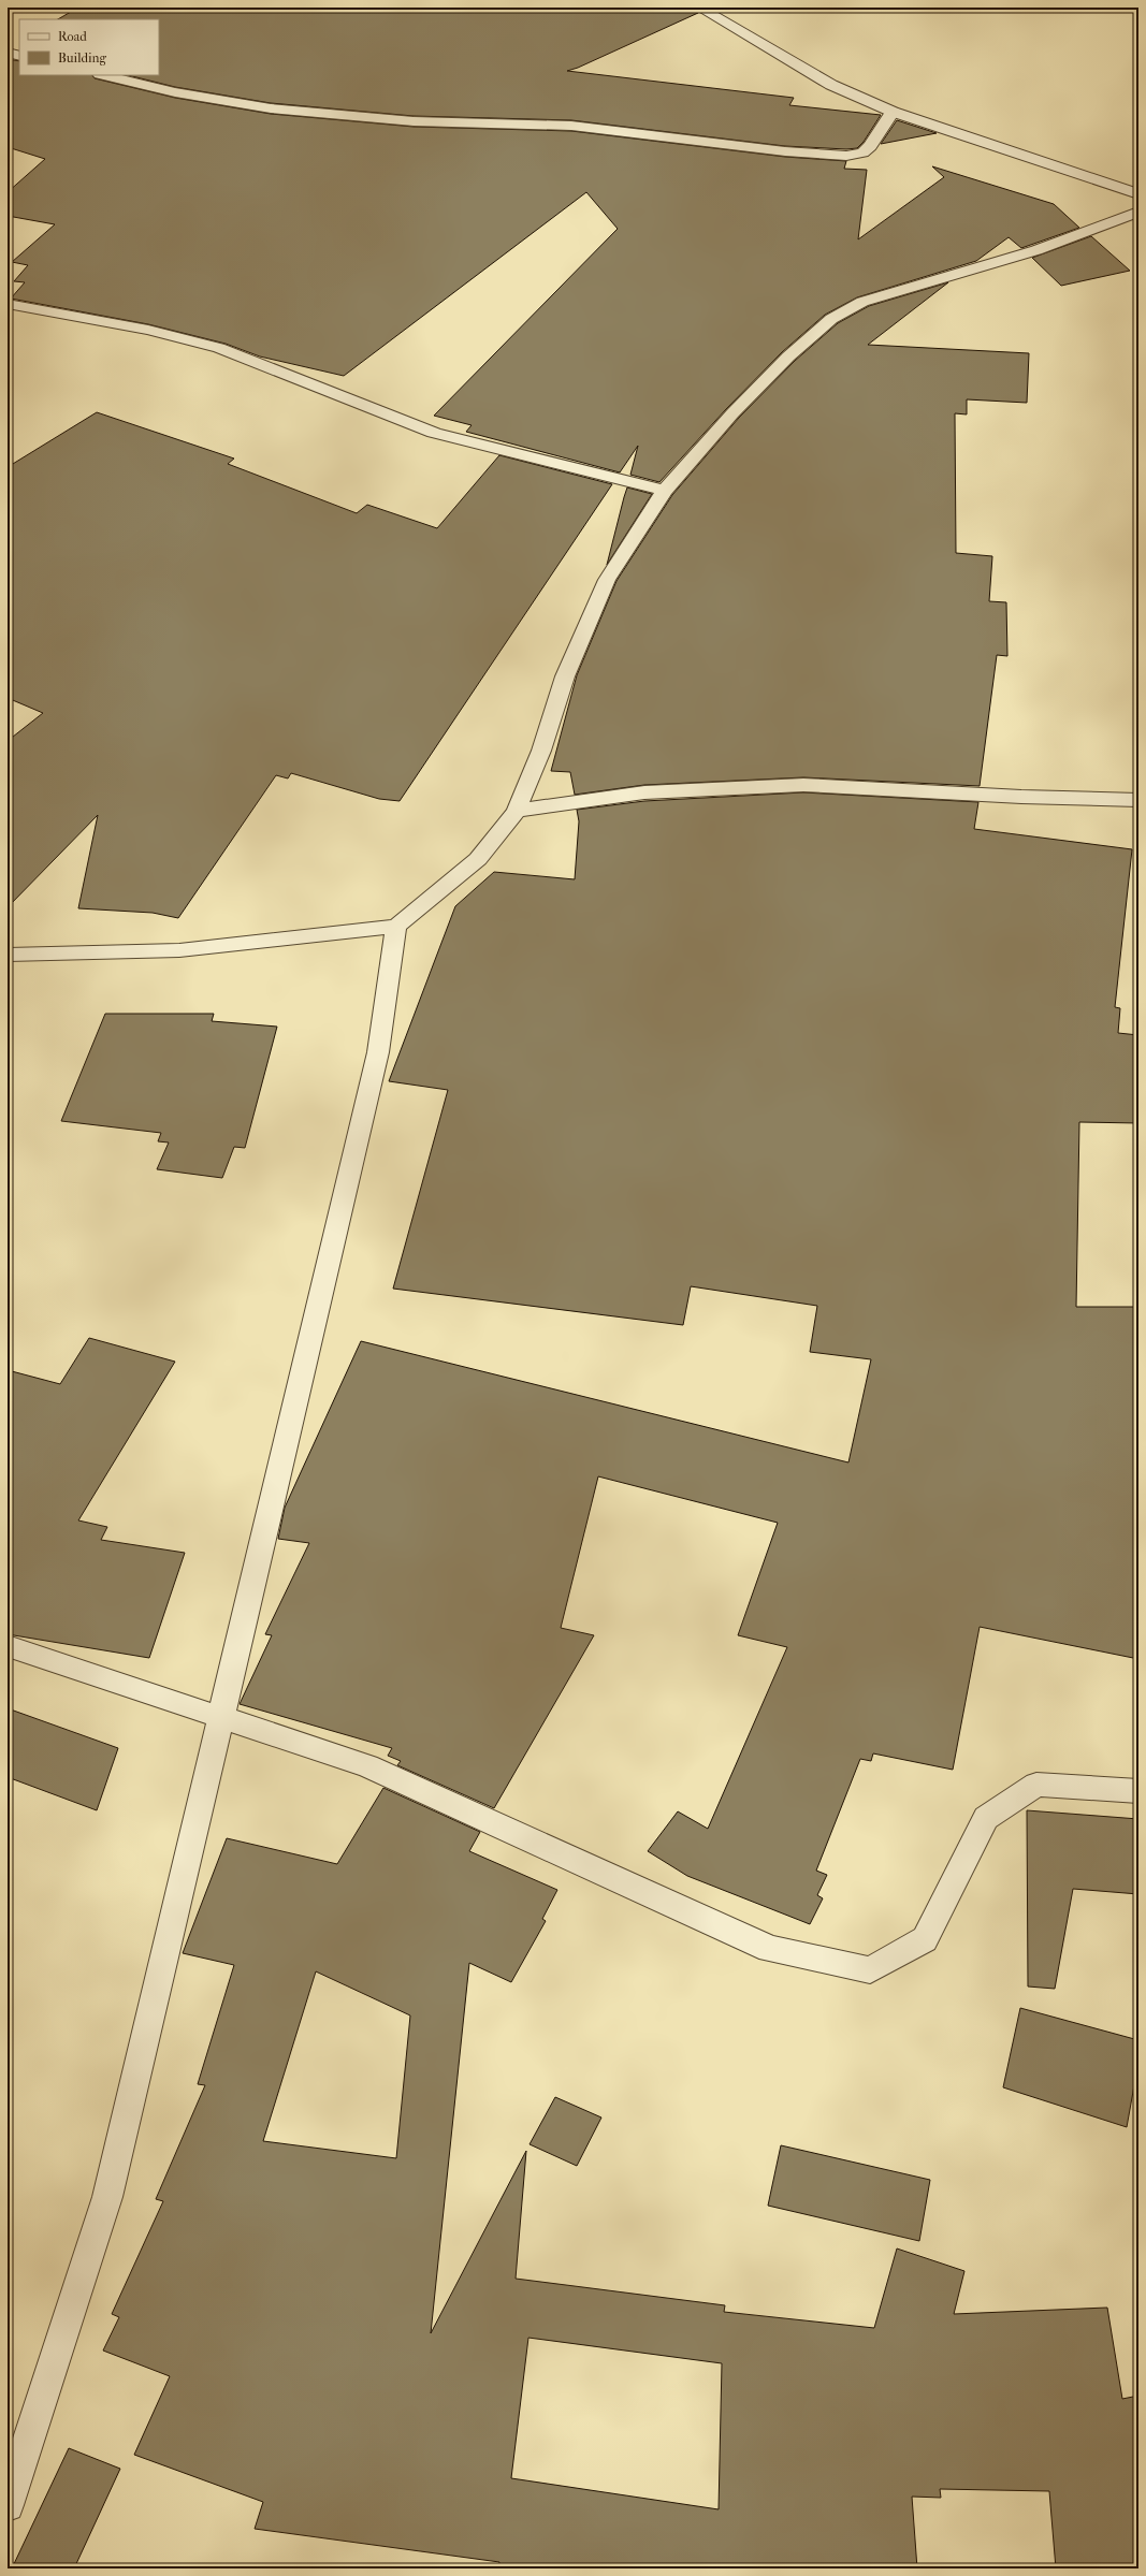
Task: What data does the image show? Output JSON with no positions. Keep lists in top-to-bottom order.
{
  "legend": ["Road", "Building"]
}
